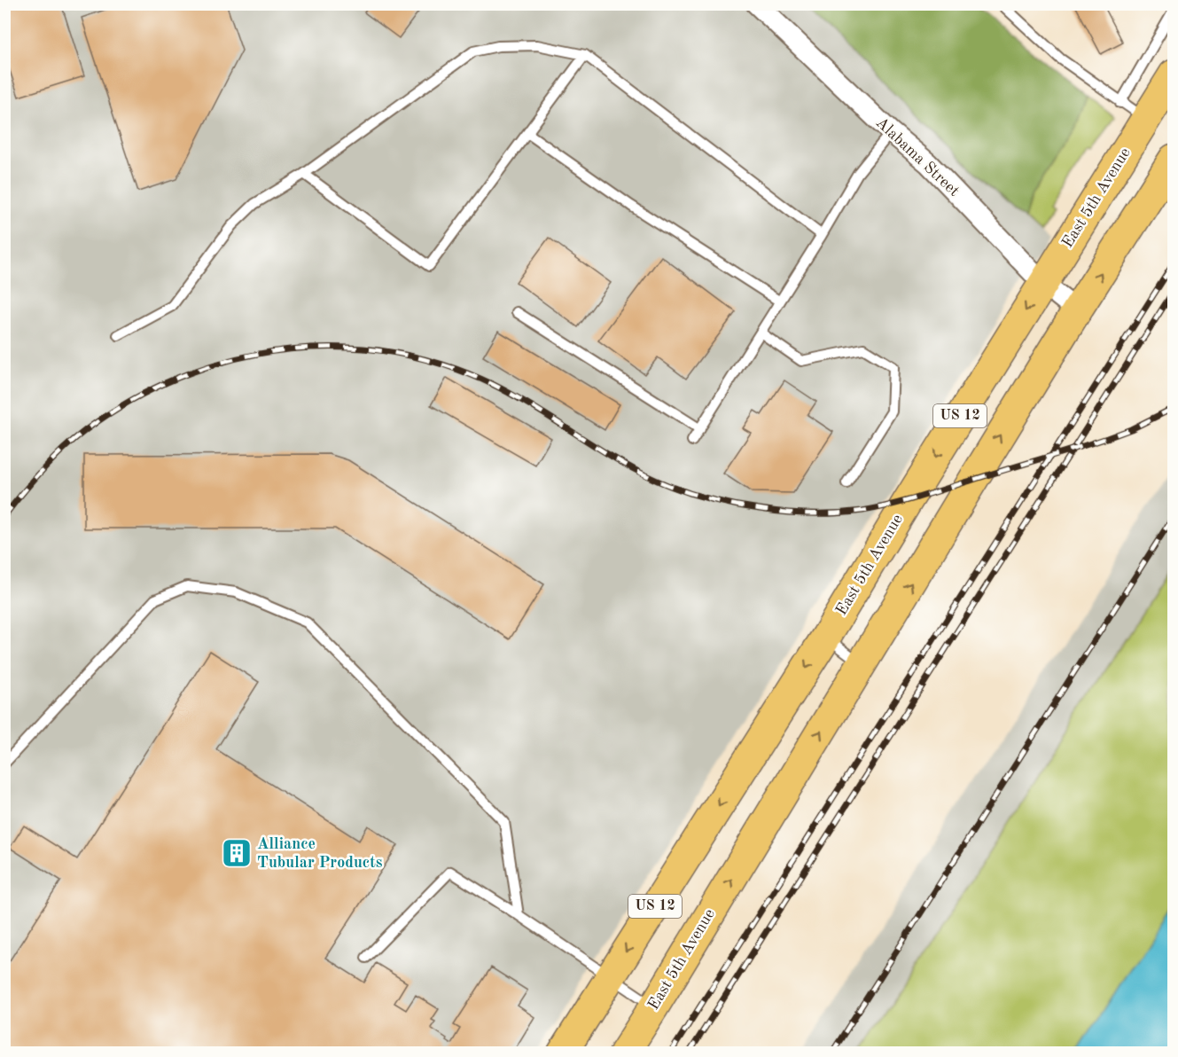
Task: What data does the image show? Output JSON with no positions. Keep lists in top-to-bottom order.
{
  "streets": {
    "main road": ["East 5th Avenue", "US 12"],
    "street": ["Alabama Street"]
  },
  "crossings": [
    ["Alabama Street", "East 5th Avenue"]
  ],
  "places": {
    "building": ["Alliance Tubular Products"]
  }
}
